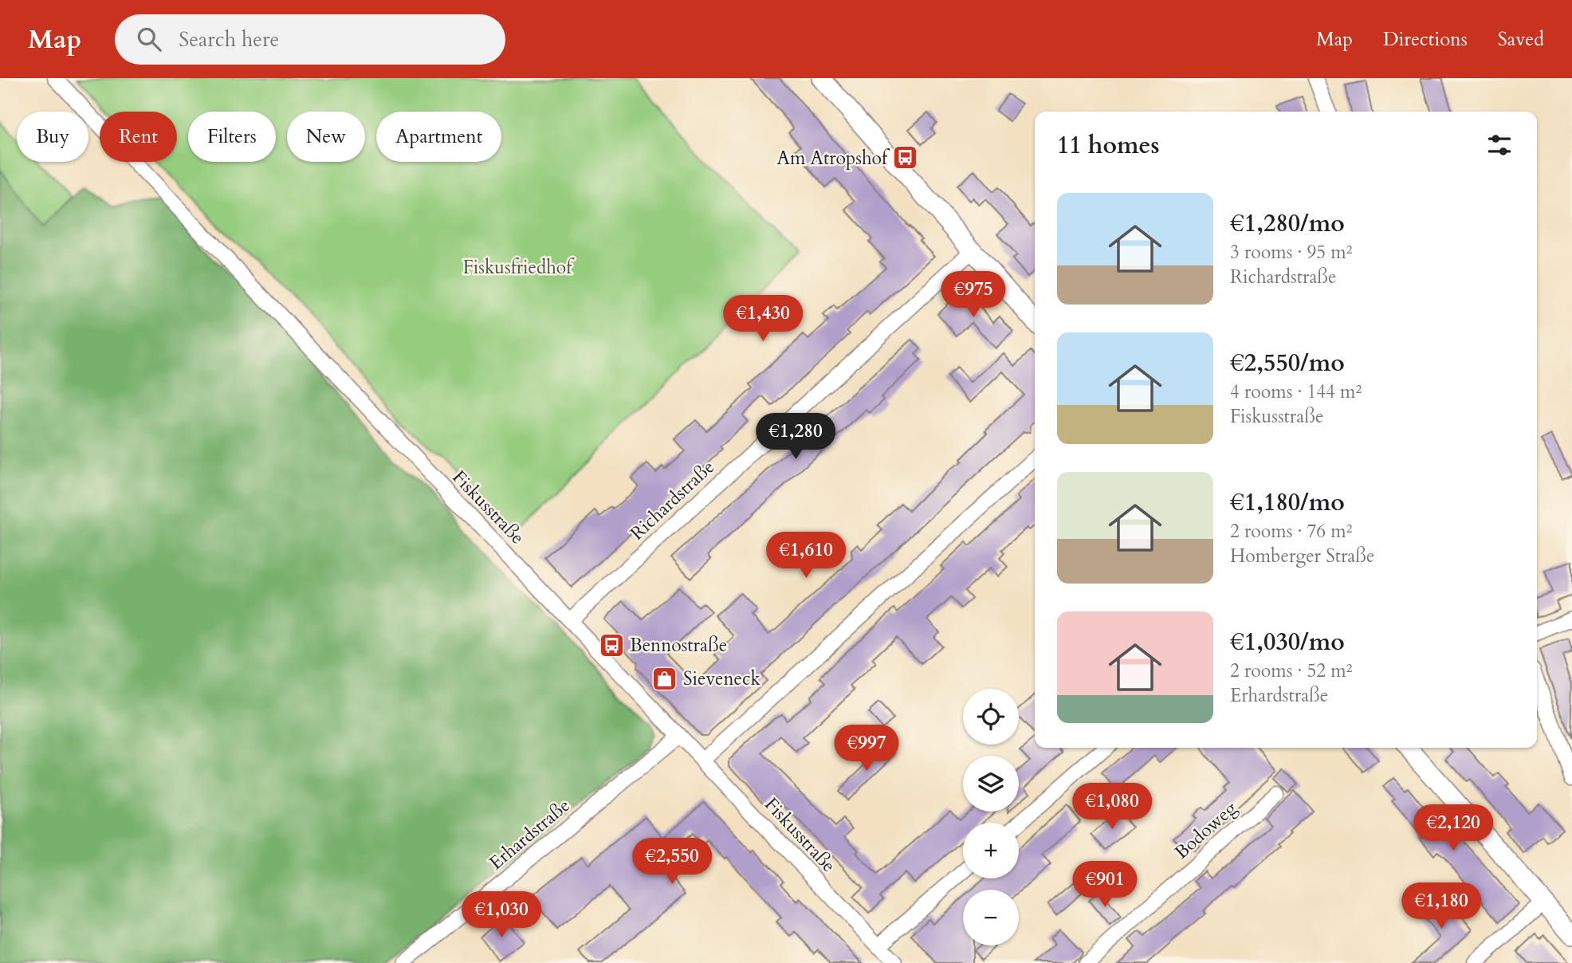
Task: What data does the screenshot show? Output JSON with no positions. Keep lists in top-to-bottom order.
{
  "streets": {
    "street": [
      "Richardstraße",
      "Fiskusstraße",
      "Bodoweg",
      "Erhardstraße"
    ]
  },
  "crossings": [
    ["Richardstraße", "Fiskusstraße"],
    ["Fiskusstraße", "Erhardstraße"]
  ],
  "parks": ["Fiskusfriedhof"],
  "places": {
    "bus stop": ["Am Atropshof", "Bennostraße"],
    "shop": ["Sieveneck"]
  },
  "page": {
    "header": "Map",
    "search": "Search here",
    "nav": ["Map", "Directions", "Saved"],
    "chip": [
      "Buy",
      "Rent",
      "Filters",
      "New",
      "Apartment"
    ],
    "heading": "11 homes",
    "list": [
      {
        "name": "€1,280/mo",
        "note": "3 rooms · 95 m² · Richardstraße"
      },
      {
        "name": "€2,550/mo",
        "note": "4 rooms · 144 m² · Fiskusstraße"
      },
      {
        "name": "€1,180/mo",
        "note": "2 rooms · 76 m² · Homberger Straße"
      },
      {
        "name": "€1,030/mo",
        "note": "2 rooms · 52 m² · Erhardstraße"
      }
    ],
    "price": [
      "€975",
      "€1,430",
      "€1,280",
      "€1,610",
      "€997",
      "€1,080",
      "€2,120",
      "€2,550",
      "€901",
      "€1,180",
      "€1,030"
    ],
    "map_buttons": ["+", "−"]
  }
}
